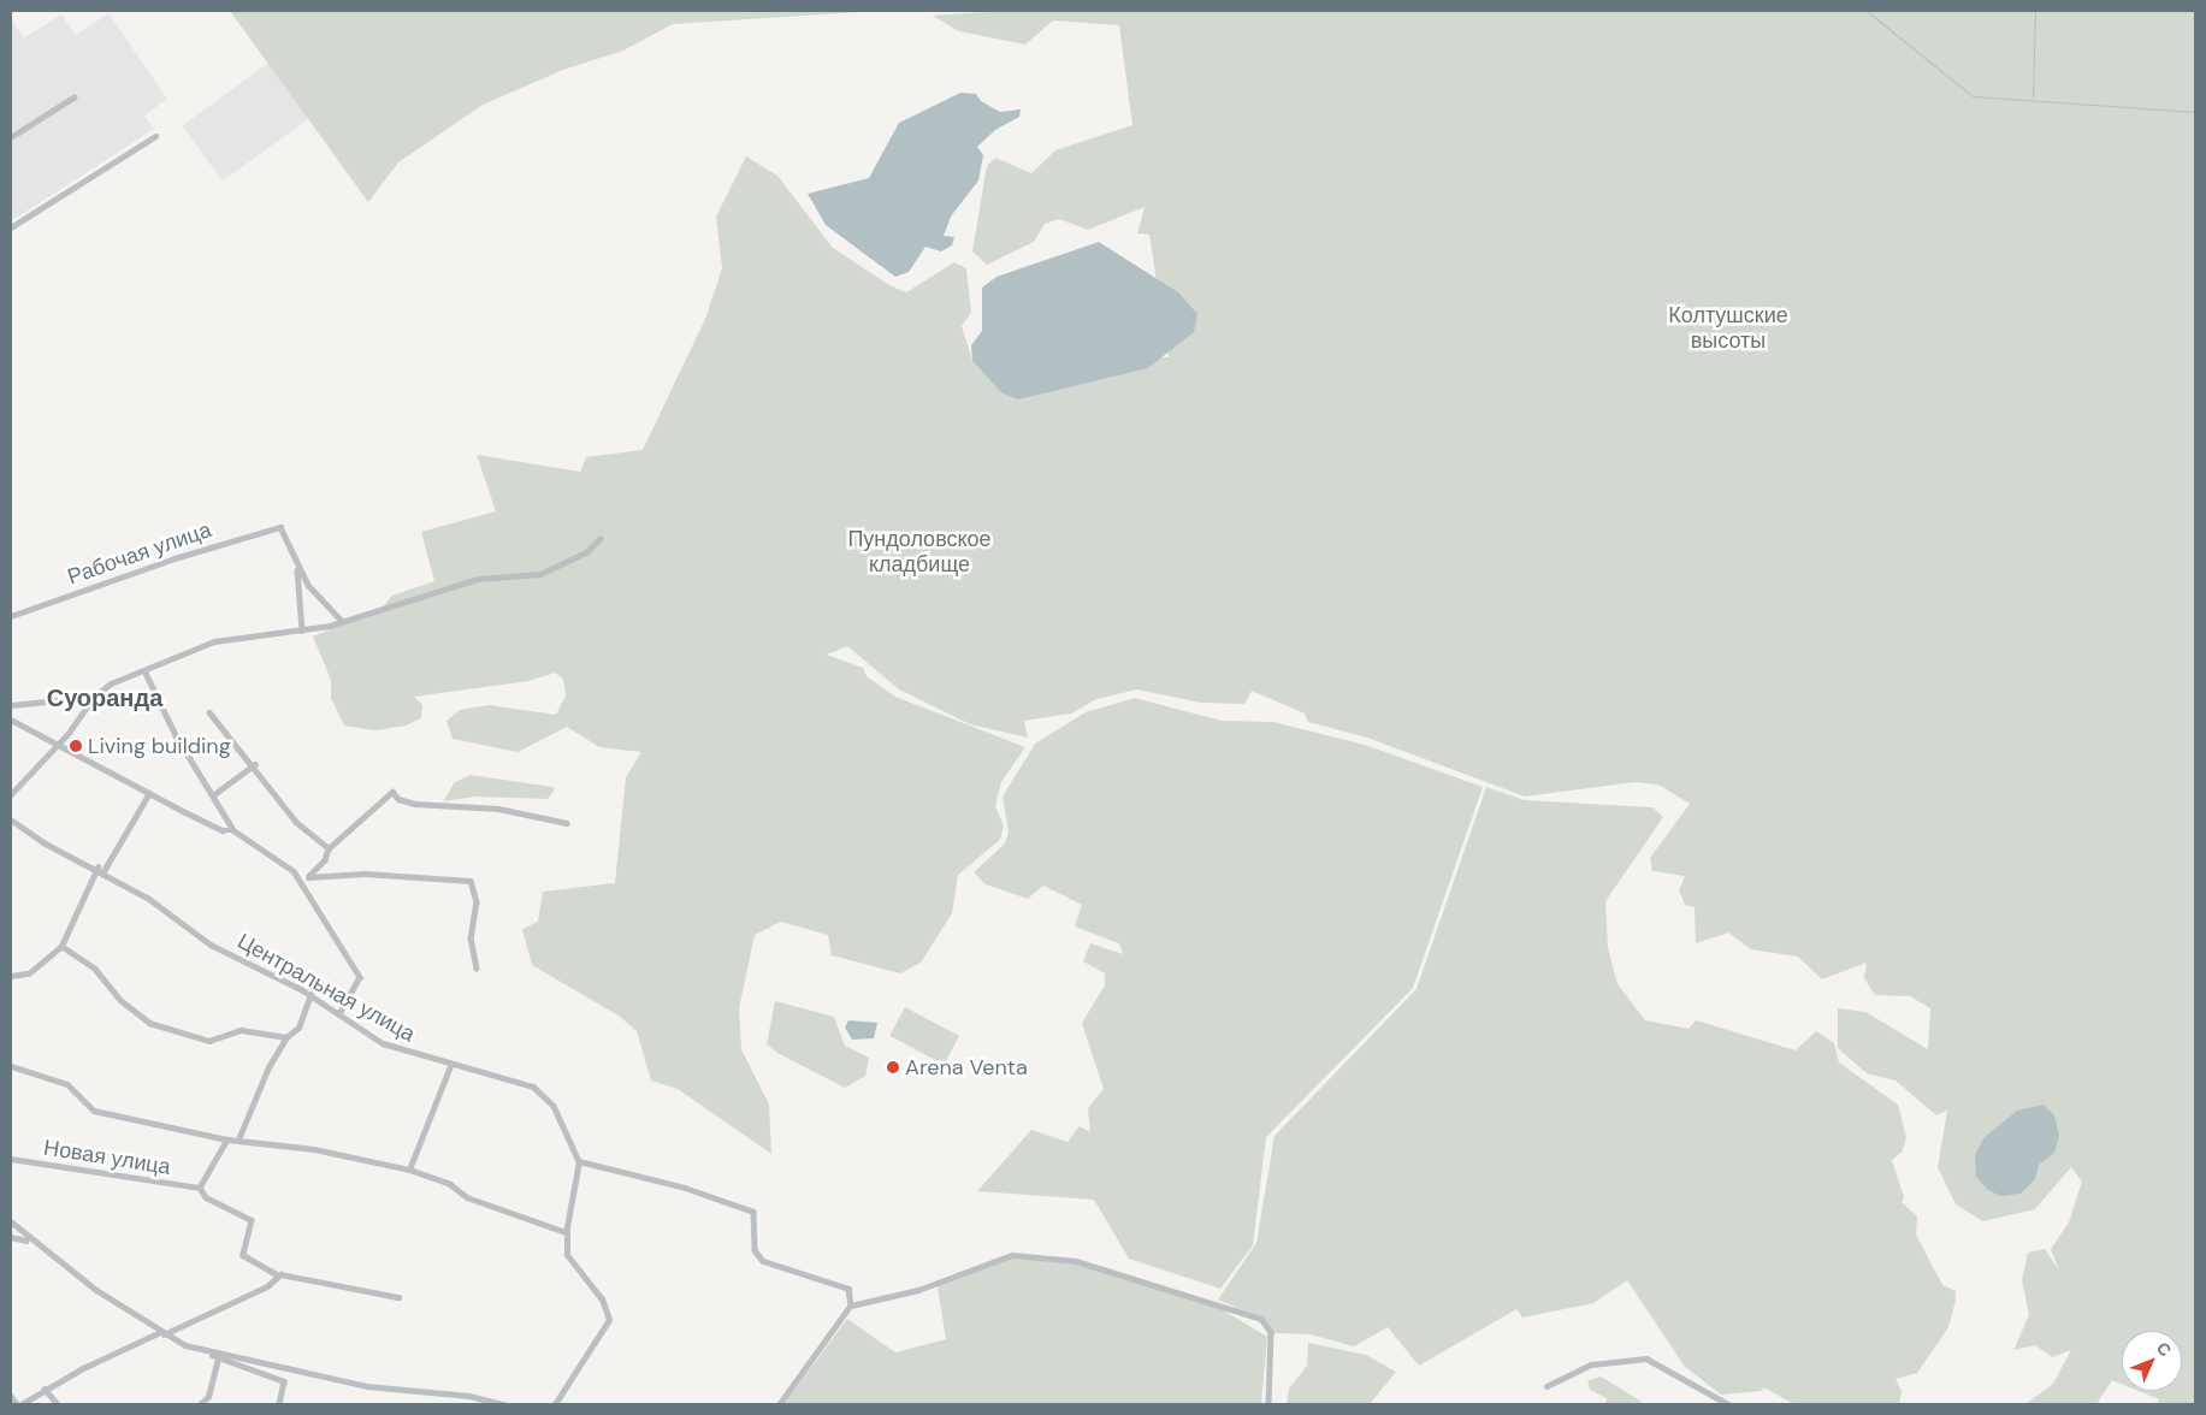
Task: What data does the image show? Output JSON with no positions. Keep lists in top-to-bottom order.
{
  "streets": {
    "street": ["Рабочая улица", "Центральная улица", "Новая улица"]
  },
  "districts": ["Суоранда"],
  "parks": ["Колтушские высоты", "Пундоловское кладбище"],
  "places": ["Living building", "Arena Venta"],
  "north": "top right"
}
